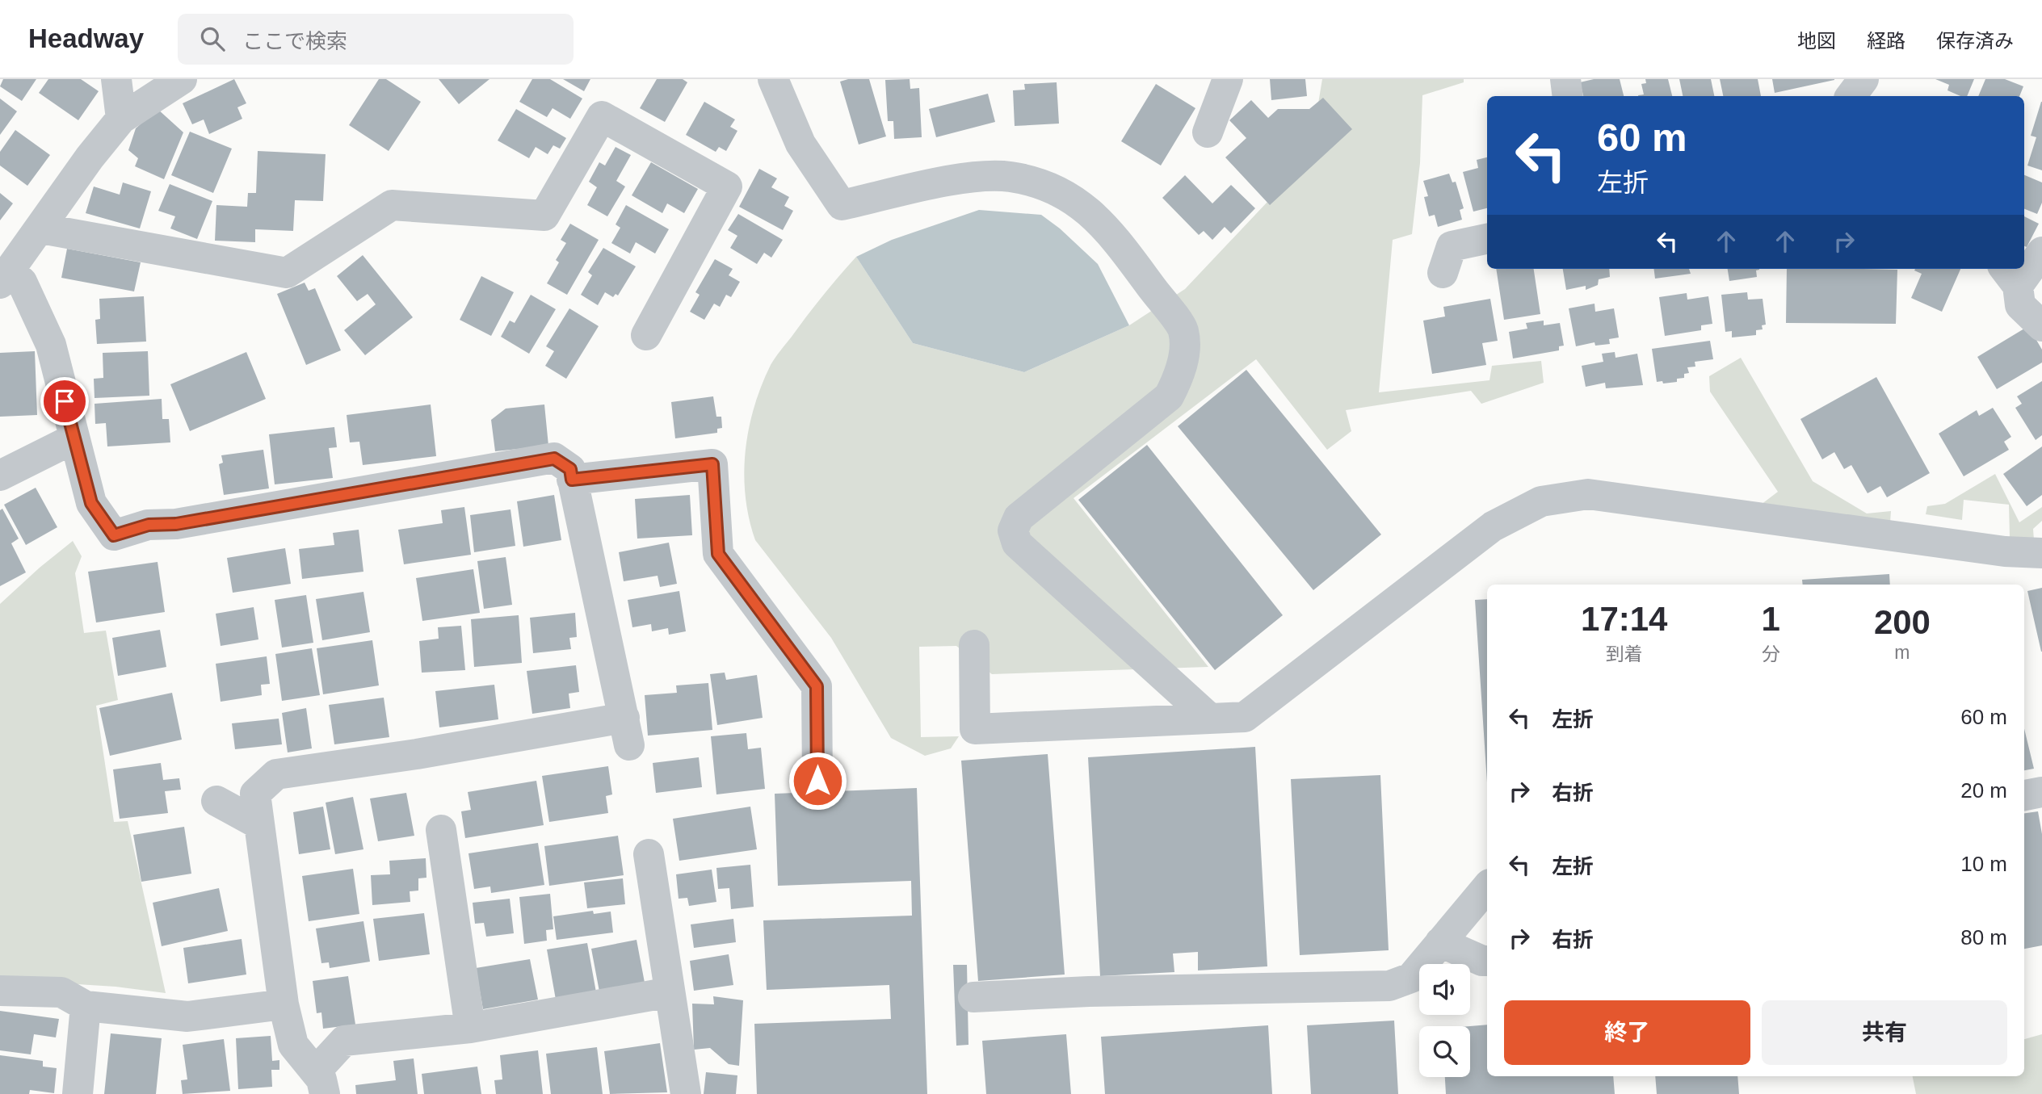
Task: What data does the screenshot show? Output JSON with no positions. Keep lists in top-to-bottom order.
{
  "page": {
    "header": "Headway",
    "search": "ここで検索",
    "nav": ["地図", "経路", "保存済み"],
    "turn": ["60 m", "左折"],
    "eta": [
      "17:14",
      "到着",
      "1",
      "分",
      "200",
      "m"
    ],
    "list": [
      {
        "name": "左折",
        "value": "60 m"
      },
      {
        "name": "右折",
        "value": "20 m"
      },
      {
        "name": "左折",
        "value": "10 m"
      },
      {
        "name": "右折",
        "value": "80 m"
      }
    ],
    "buttons": ["終了", "共有"]
  }
}
